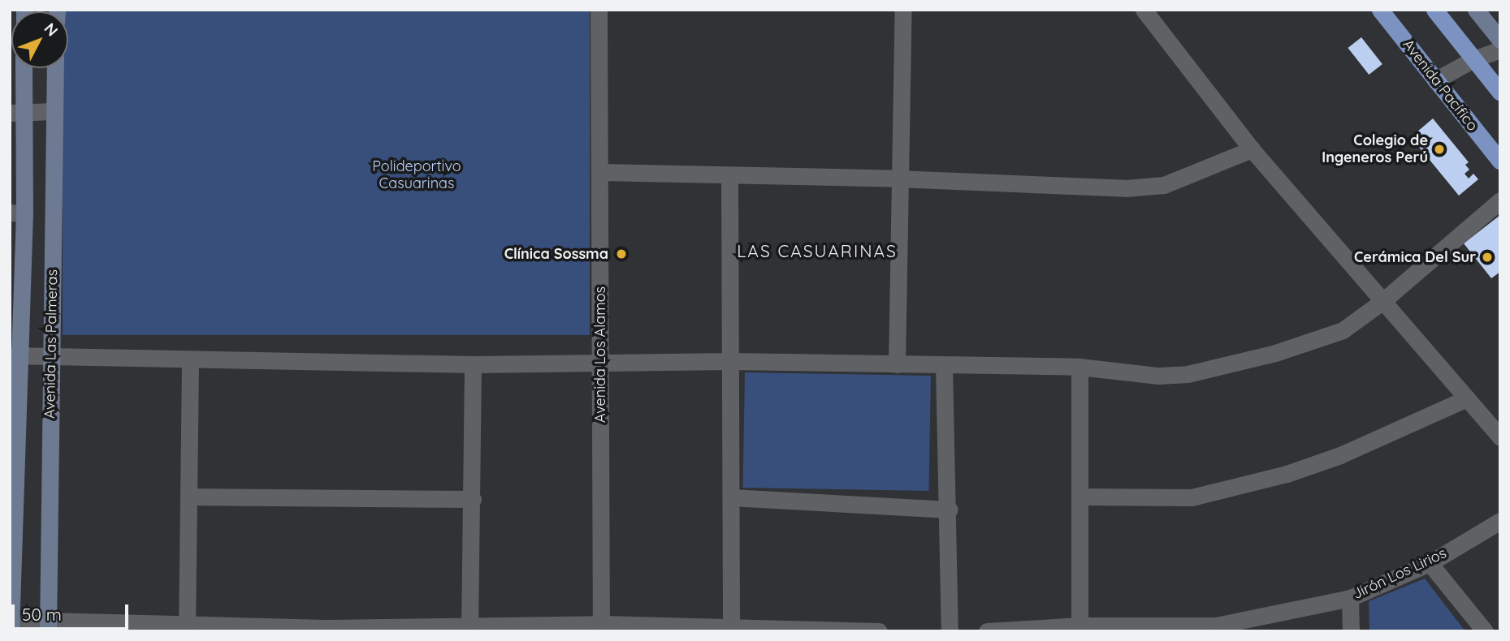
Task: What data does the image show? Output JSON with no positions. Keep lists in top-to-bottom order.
{
  "streets": {
    "main road": ["Avenida Pacífico", "Avenida Las Palmeras"],
    "street": ["Avenida Los Alamos", "Jirón Los Lirios"]
  },
  "districts": ["LAS CASUARINAS"],
  "parks": ["Polideportivo Casuarinas"],
  "places": ["Colegio de Ingeneros Perú", "Clínica Sossma", "Cerámica Del Sur"],
  "scale_bar": "50 m",
  "north": "top right"
}
